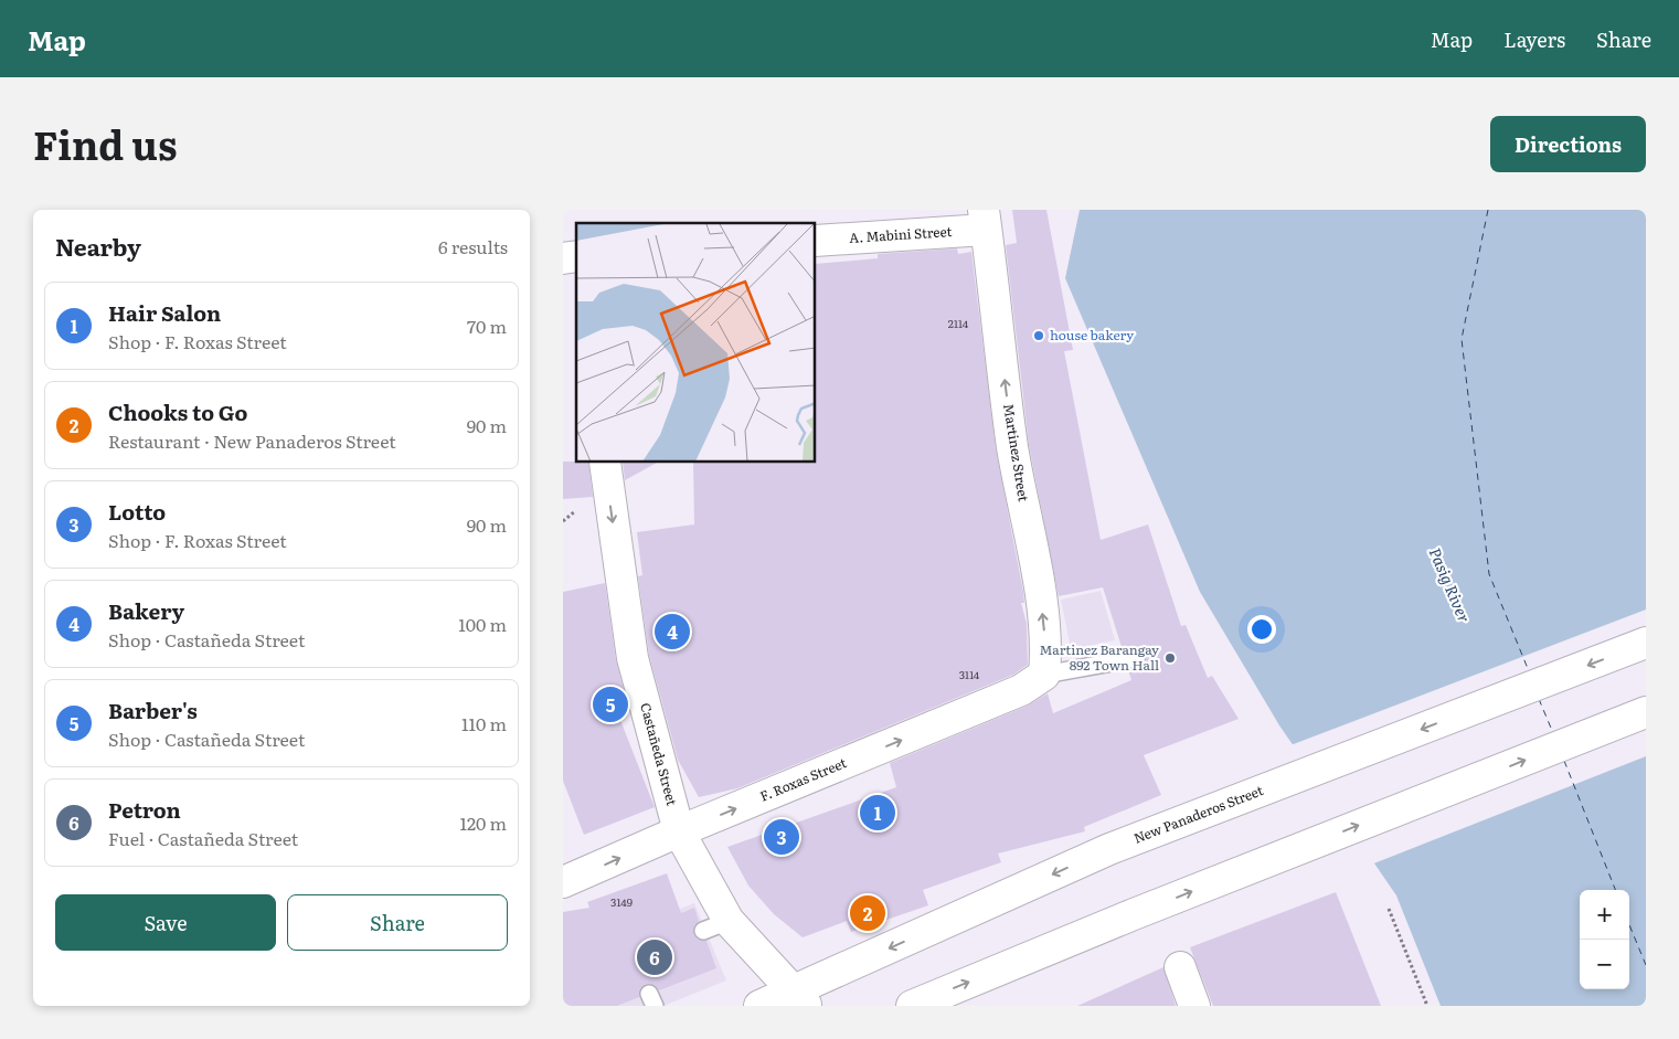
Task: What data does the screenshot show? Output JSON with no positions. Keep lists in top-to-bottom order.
{
  "streets": {
    "street": [
      "A. Mabini Street",
      "Martinez Street",
      "Castañeda Street",
      "F. Roxas Street",
      "New Panaderos Street"
    ]
  },
  "crossings": [
    ["A. Mabini Street", "Martinez Street"],
    ["Martinez Street", "F. Roxas Street"],
    ["Castañeda Street", "F. Roxas Street"],
    ["Castañeda Street", "New Panaderos Street"]
  ],
  "one_way": ["Martinez Street", "Castañeda Street"],
  "water": ["Pasig River"],
  "places": ["house bakery", "Martinez Barangay 892 Town Hall"],
  "house_numbers": ["2114", "3114", "3149"],
  "page": {
    "header": "Map",
    "nav": ["Map", "Layers", "Share"],
    "title": "Find us",
    "buttons": [
      "Directions",
      ["Save", "Share"]
    ],
    "heading": ["Nearby", "6 results"],
    "list": [
      {
        "mark": "1",
        "name": "Hair Salon",
        "note": "Shop · F. Roxas Street",
        "value": "70 m"
      },
      {
        "mark": "2",
        "name": "Chooks to Go",
        "note": "Restaurant · New Panaderos Street",
        "value": "90 m"
      },
      {
        "mark": "3",
        "name": "Lotto",
        "note": "Shop · F. Roxas Street",
        "value": "90 m"
      },
      {
        "mark": "4",
        "name": "Bakery",
        "note": "Shop · Castañeda Street",
        "value": "100 m"
      },
      {
        "mark": "5",
        "name": "Barber's",
        "note": "Shop · Castañeda Street",
        "value": "110 m"
      },
      {
        "mark": "6",
        "name": "Petron",
        "note": "Fuel · Castañeda Street",
        "value": "120 m"
      }
    ],
    "pins": [
      "4",
      "5",
      "1",
      "3",
      "2",
      "6"
    ],
    "map_buttons": ["+", "−"]
  }
}
